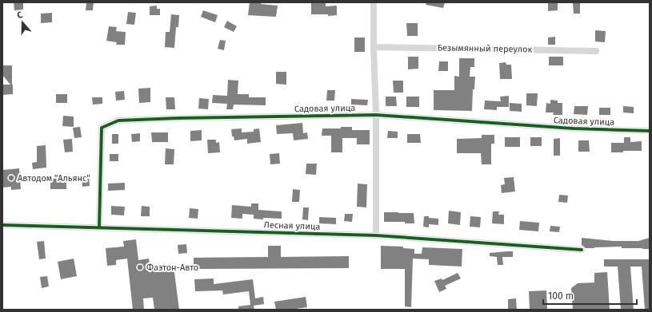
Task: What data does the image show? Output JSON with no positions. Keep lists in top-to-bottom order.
{
  "streets": {
    "street": ["Безымянный переулок", "Садовая улица", "Лесная улица"]
  },
  "crossings": [
    ["Садовая улица", "Лесная улица"]
  ],
  "places": ["Автодом \"Альянс\"", "Фаэтон-Авто"],
  "scale_bar": "100 m",
  "north": "top"
}
